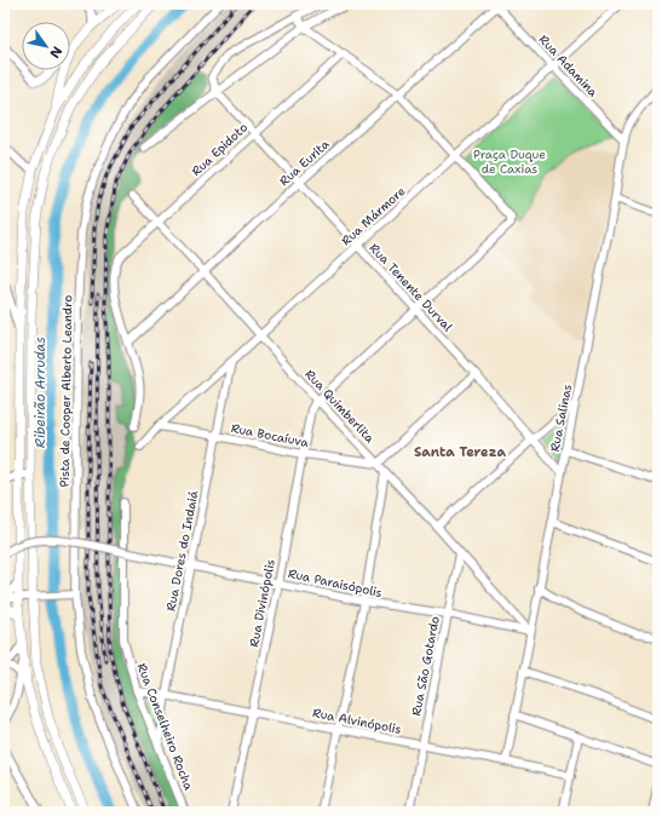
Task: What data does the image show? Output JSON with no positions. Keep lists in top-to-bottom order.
{
  "streets": {
    "street": [
      "Rua Adamina",
      "Rua Epidoto",
      "Rua Eurita",
      "Rua Mármore",
      "Rua Tenente Durval",
      "Pista de Cooper Alberto Leandro",
      "Rua Quimberlita",
      "Rua Salinas",
      "Rua Bocaíuva",
      "Rua Dores do Indaiá",
      "Rua Paraisópolis",
      "Rua Divinópolis",
      "Rua São Gotardo",
      "Rua Alvinópolis",
      "Rua Conselheiro Rocha"
    ]
  },
  "crossings": [
    ["Rua Adamina", "Rua Eurita"],
    ["Rua Adamina", "Rua Mármore"],
    ["Rua Adamina", "Rua Salinas"],
    ["Rua Epidoto", "Rua Eurita"],
    ["Rua Epidoto", "Rua Tenente Durval"],
    ["Rua Epidoto", "Rua Quimberlita"],
    ["Rua Eurita", "Rua Tenente Durval"],
    ["Rua Eurita", "Rua Quimberlita"],
    ["Rua Mármore", "Rua Tenente Durval"],
    ["Rua Mármore", "Rua Quimberlita"],
    ["Rua Mármore", "Rua Bocaíuva"],
    ["Rua Mármore", "Rua Dores do Indaiá"],
    ["Rua Tenente Durval", "Rua Salinas"],
    ["Rua Quimberlita", "Rua Salinas"],
    ["Rua Quimberlita", "Rua Bocaíuva"],
    ["Rua Quimberlita", "Rua Paraisópolis"],
    ["Rua Quimberlita", "Rua Divinópolis"],
    ["Rua Quimberlita", "Rua São Gotardo"],
    ["Rua Salinas", "Rua Paraisópolis"],
    ["Rua Salinas", "Rua Alvinópolis"],
    ["Rua Bocaíuva", "Rua Dores do Indaiá"],
    ["Rua Bocaíuva", "Rua Divinópolis"],
    ["Rua Dores do Indaiá", "Rua Paraisópolis"],
    ["Rua Dores do Indaiá", "Rua Alvinópolis"],
    ["Rua Dores do Indaiá", "Rua Conselheiro Rocha"],
    ["Rua Paraisópolis", "Rua Divinópolis"],
    ["Rua Paraisópolis", "Rua São Gotardo"],
    ["Rua Divinópolis", "Rua Alvinópolis"],
    ["Rua São Gotardo", "Rua Alvinópolis"],
    ["Rua Alvinópolis", "Rua Conselheiro Rocha"]
  ],
  "districts": ["Santa Tereza"],
  "water": ["Ribeirão Arrudas"],
  "parks": ["Praça Duque de Caxias"],
  "north": "bottom right"
}
